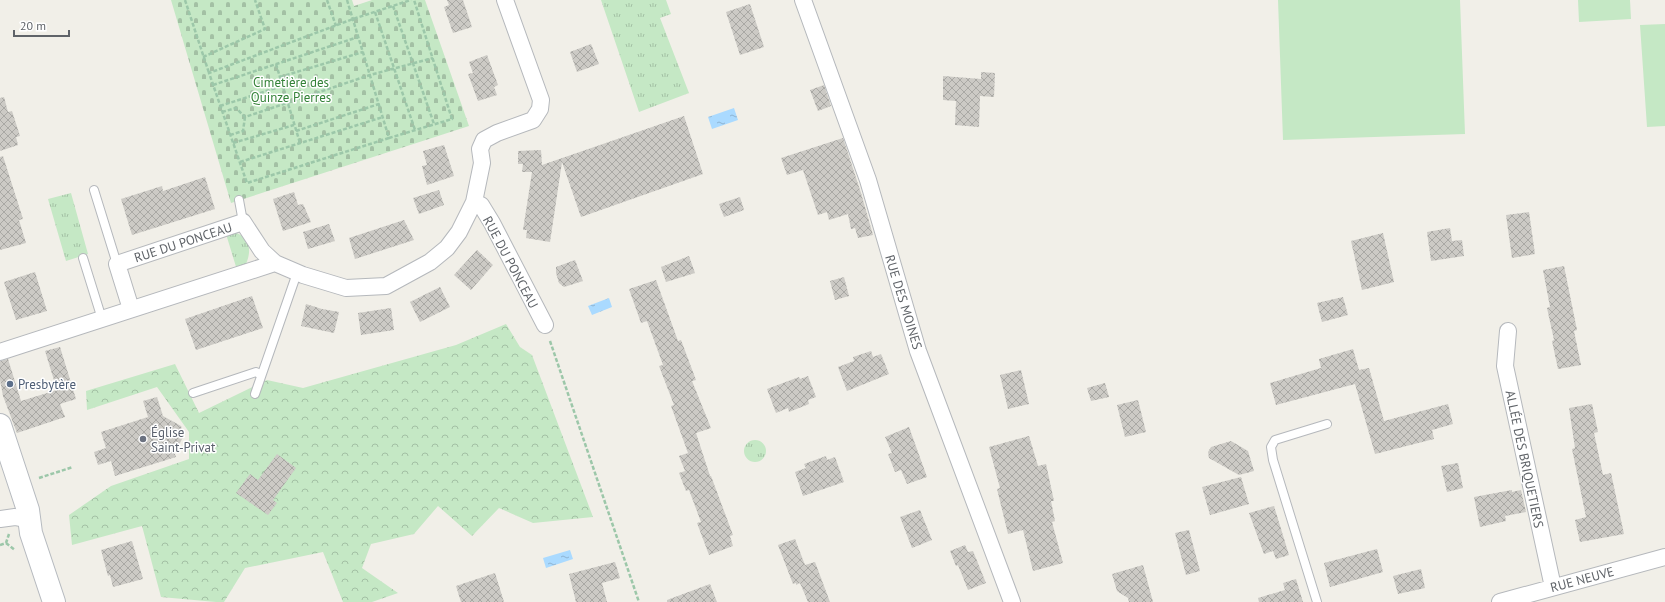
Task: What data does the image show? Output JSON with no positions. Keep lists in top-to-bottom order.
{
  "streets": {
    "street": [
      "RUE DU PONCEAU",
      "RUE DES MOINES",
      "ALLÉE DES BRIQUETIERS",
      "RUE NEUVE"
    ]
  },
  "crossings": [
    ["ALLÉE DES BRIQUETIERS", "RUE NEUVE"]
  ],
  "parks": ["Cimetière des Quinze Pierres"],
  "places": ["Presbytère", "Église Saint-Privat"],
  "scale_bar": "20 m"
}
